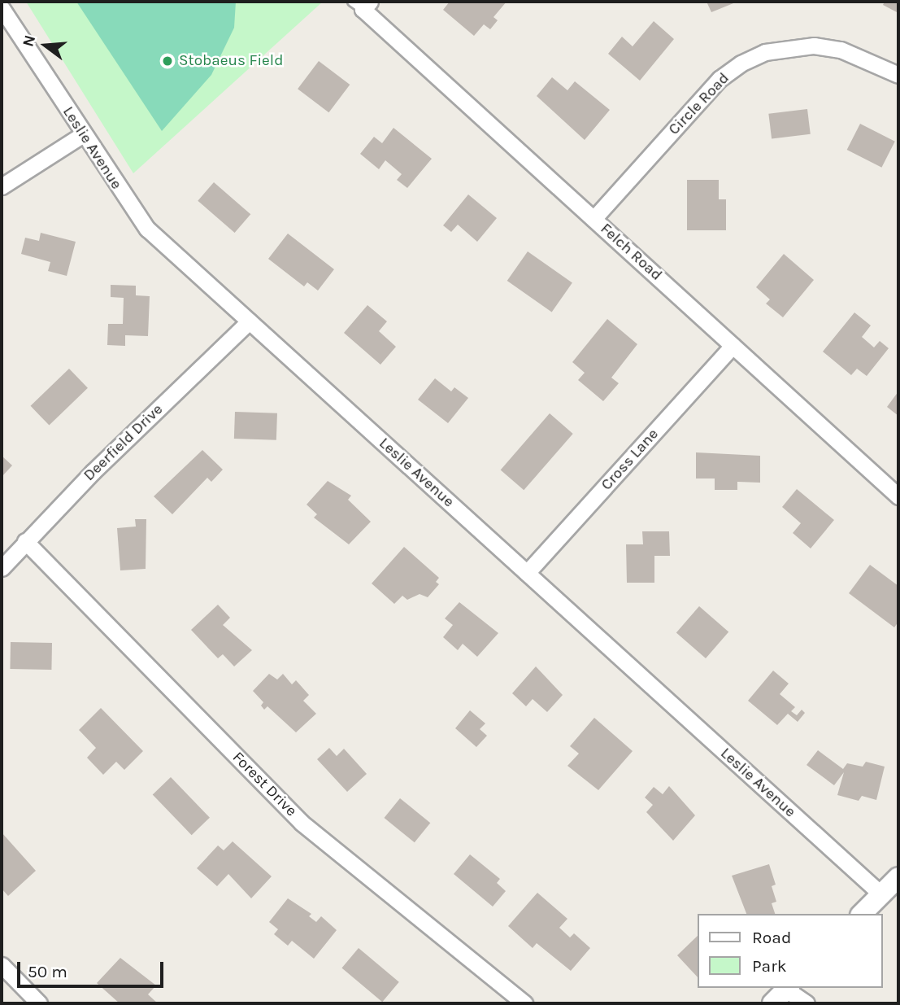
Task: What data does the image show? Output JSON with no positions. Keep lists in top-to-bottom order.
{
  "streets": {
    "street": [
      "Circle Road",
      "Leslie Avenue",
      "Felch Road",
      "Deerfield Drive",
      "Cross Lane",
      "Forest Drive"
    ]
  },
  "crossings": [
    ["Circle Road", "Felch Road"],
    ["Leslie Avenue", "Deerfield Drive"],
    ["Leslie Avenue", "Cross Lane"],
    ["Felch Road", "Cross Lane"],
    ["Deerfield Drive", "Forest Drive"]
  ],
  "places": ["Stobaeus Field"],
  "legend": ["Road", "Park"],
  "scale_bar": "50 m",
  "north": "left"
}
